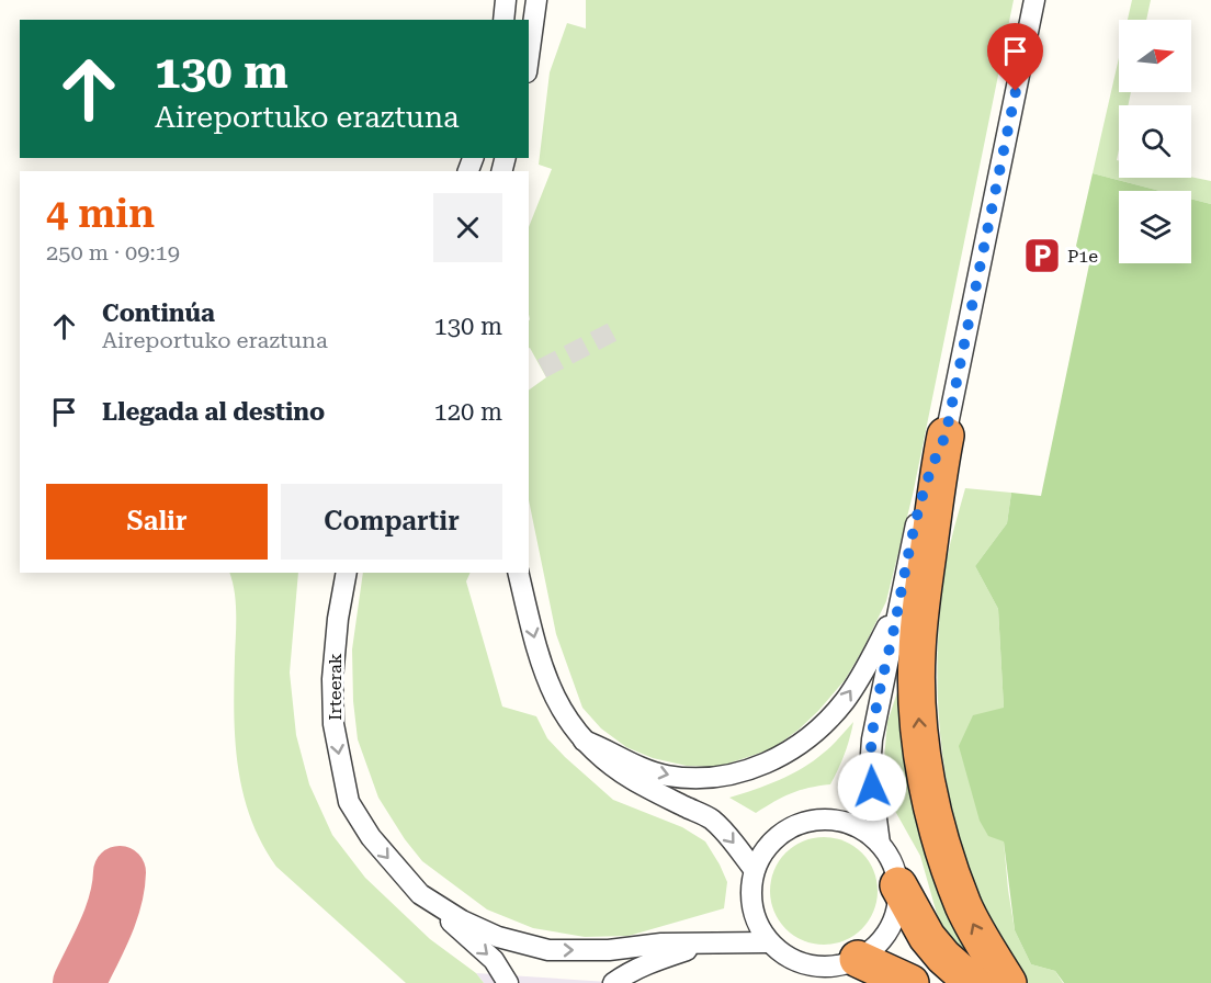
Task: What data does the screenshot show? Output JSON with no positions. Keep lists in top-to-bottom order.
{
  "streets": {
    "street": ["Irteerak"]
  },
  "one_way": ["Irteerak"],
  "places": {
    "parking": ["P1e"]
  },
  "north": "right",
  "page": {
    "turn": ["130 m", "Aireportuko eraztuna"],
    "heading": ["4 min", "250 m · 09:19"],
    "list": [
      {
        "name": "Continúa",
        "note": "Aireportuko eraztuna",
        "value": "130 m"
      },
      {
        "name": "Llegada al destino",
        "value": "120 m"
      }
    ],
    "buttons": ["Salir", "Compartir"]
  }
}
